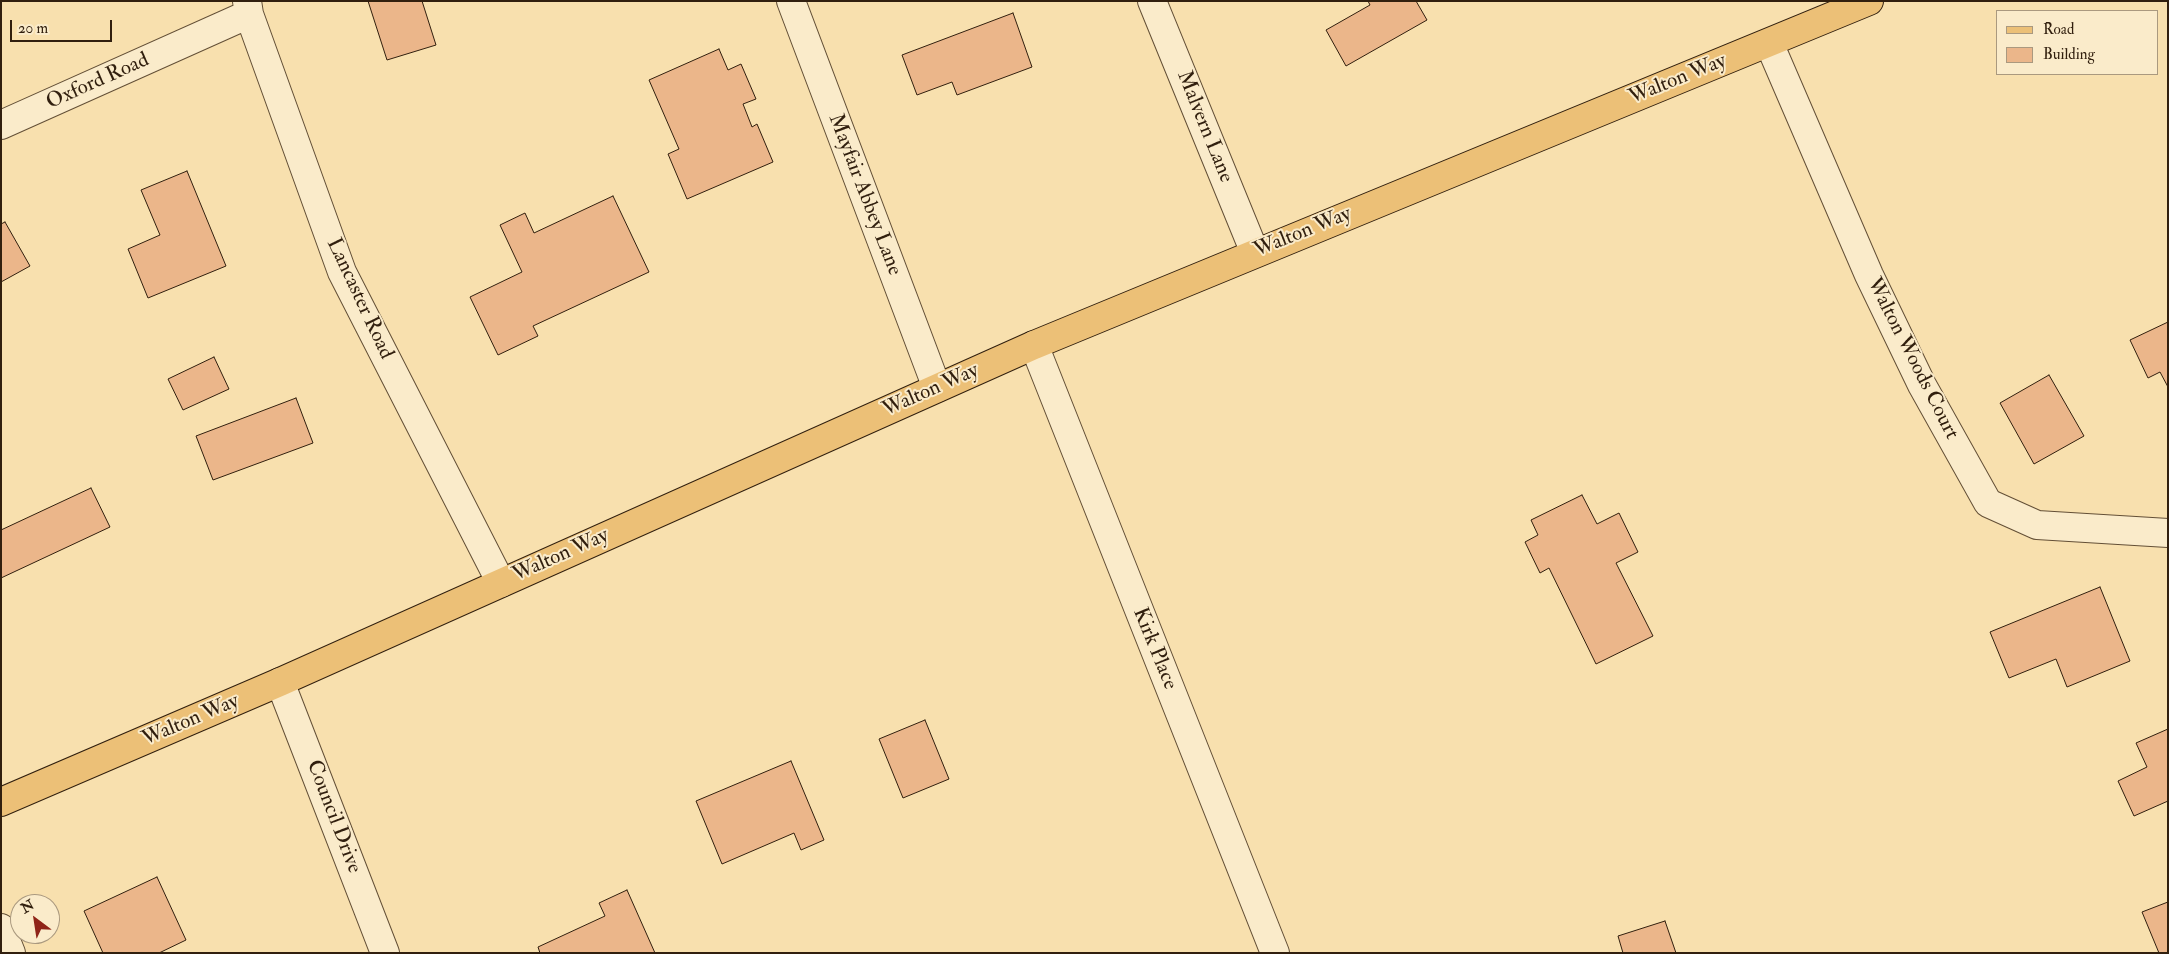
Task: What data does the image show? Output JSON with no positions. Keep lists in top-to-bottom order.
{
  "streets": {
    "main road": ["Walton Way"],
    "street": [
      "Oxford Road",
      "Malvern Lane",
      "Mayfair Abbey Lane",
      "Lancaster Road",
      "Walton Woods Court",
      "Kirk Place",
      "Council Drive"
    ]
  },
  "crossings": [
    ["Walton Way", "Malvern Lane"],
    ["Walton Way", "Mayfair Abbey Lane"],
    ["Walton Way", "Lancaster Road"],
    ["Walton Way", "Walton Woods Court"],
    ["Walton Way", "Kirk Place"],
    ["Walton Way", "Council Drive"],
    ["Oxford Road", "Lancaster Road"]
  ],
  "legend": ["Road", "Building"],
  "scale_bar": "20 m",
  "north": "top left"
}
